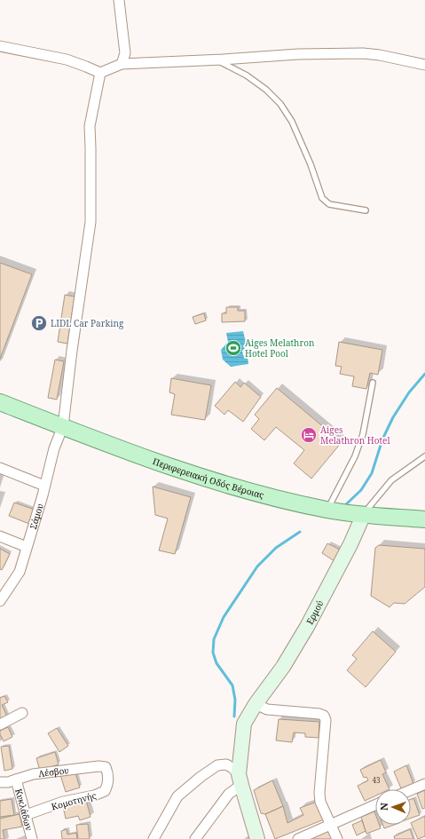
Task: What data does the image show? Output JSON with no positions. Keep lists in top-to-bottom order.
{
  "streets": {
    "main road": ["Περιφερειακή Οδός Βέροιας"],
    "street": [
      "Σάμου",
      "Ερμού",
      "Λέσβου",
      "Κομοτηνής",
      "Κυκλάδων"
    ]
  },
  "crossings": [
    ["Περιφερειακή Οδός Βέροιας", "Σάμου"],
    ["Περιφερειακή Οδός Βέροιας", "Ερμού"],
    ["Λέσβου", "Κομοτηνής"],
    ["Λέσβου", "Κυκλάδων"],
    ["Κομοτηνής", "Κυκλάδων"]
  ],
  "places": {
    "parking": ["LIDL Car Parking"],
    "sports": ["Aiges Melathron Hotel Pool"],
    "hotel": ["Aiges Melathron Hotel"]
  },
  "house_numbers": ["43"],
  "north": "left"
}
